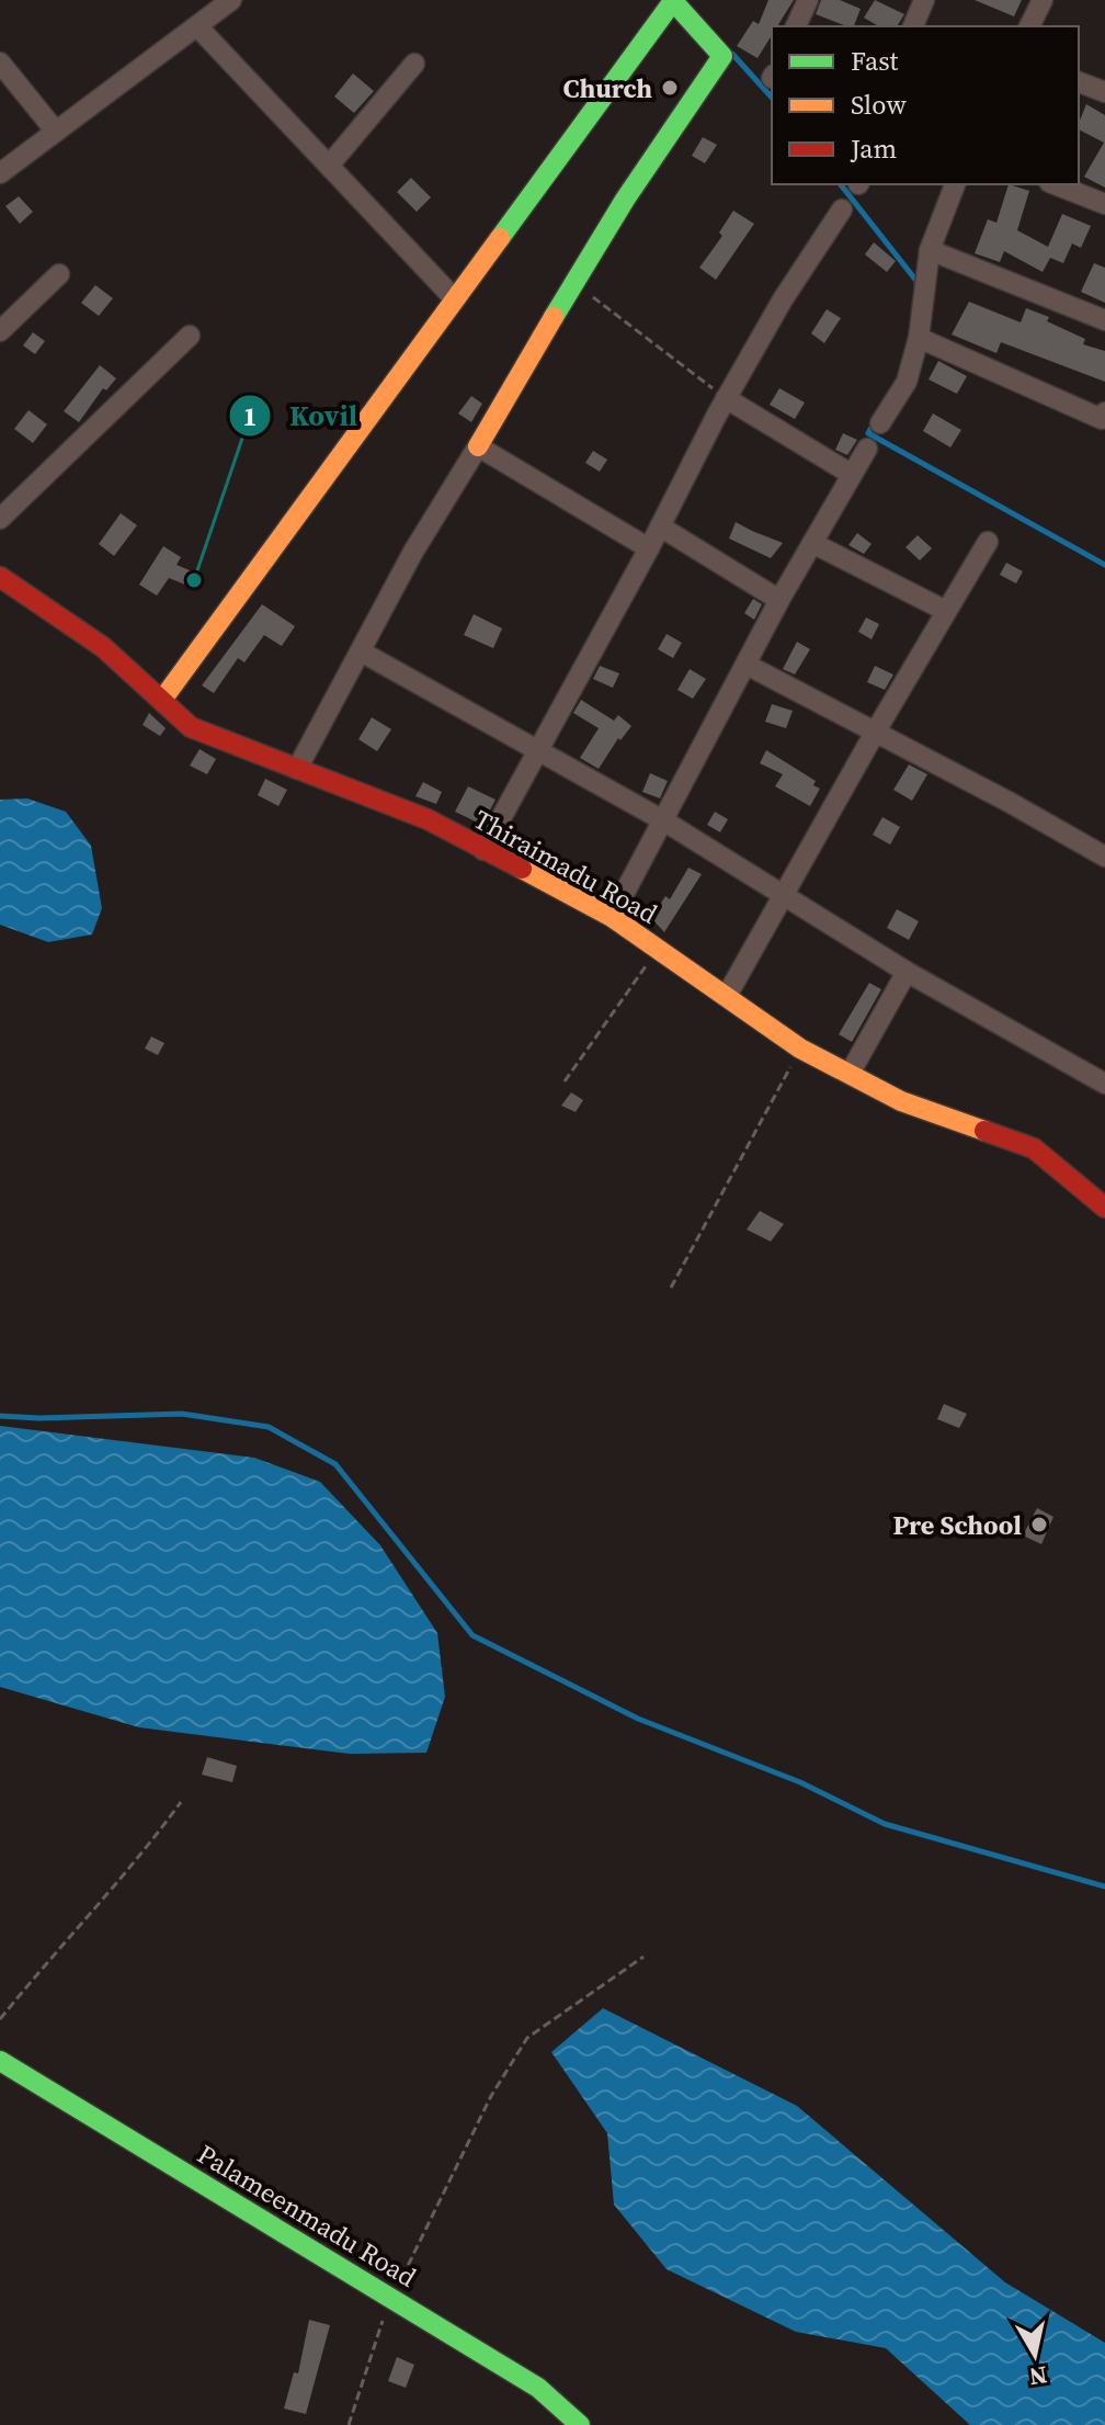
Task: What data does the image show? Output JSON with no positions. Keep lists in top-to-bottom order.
{
  "streets": {
    "street": ["Thiraimadu Road", "Palameenmadu Road"]
  },
  "places": ["Church", "Kovil", "Pre School"],
  "legend": ["Fast", "Slow", "Jam"],
  "north": "bottom"
}
